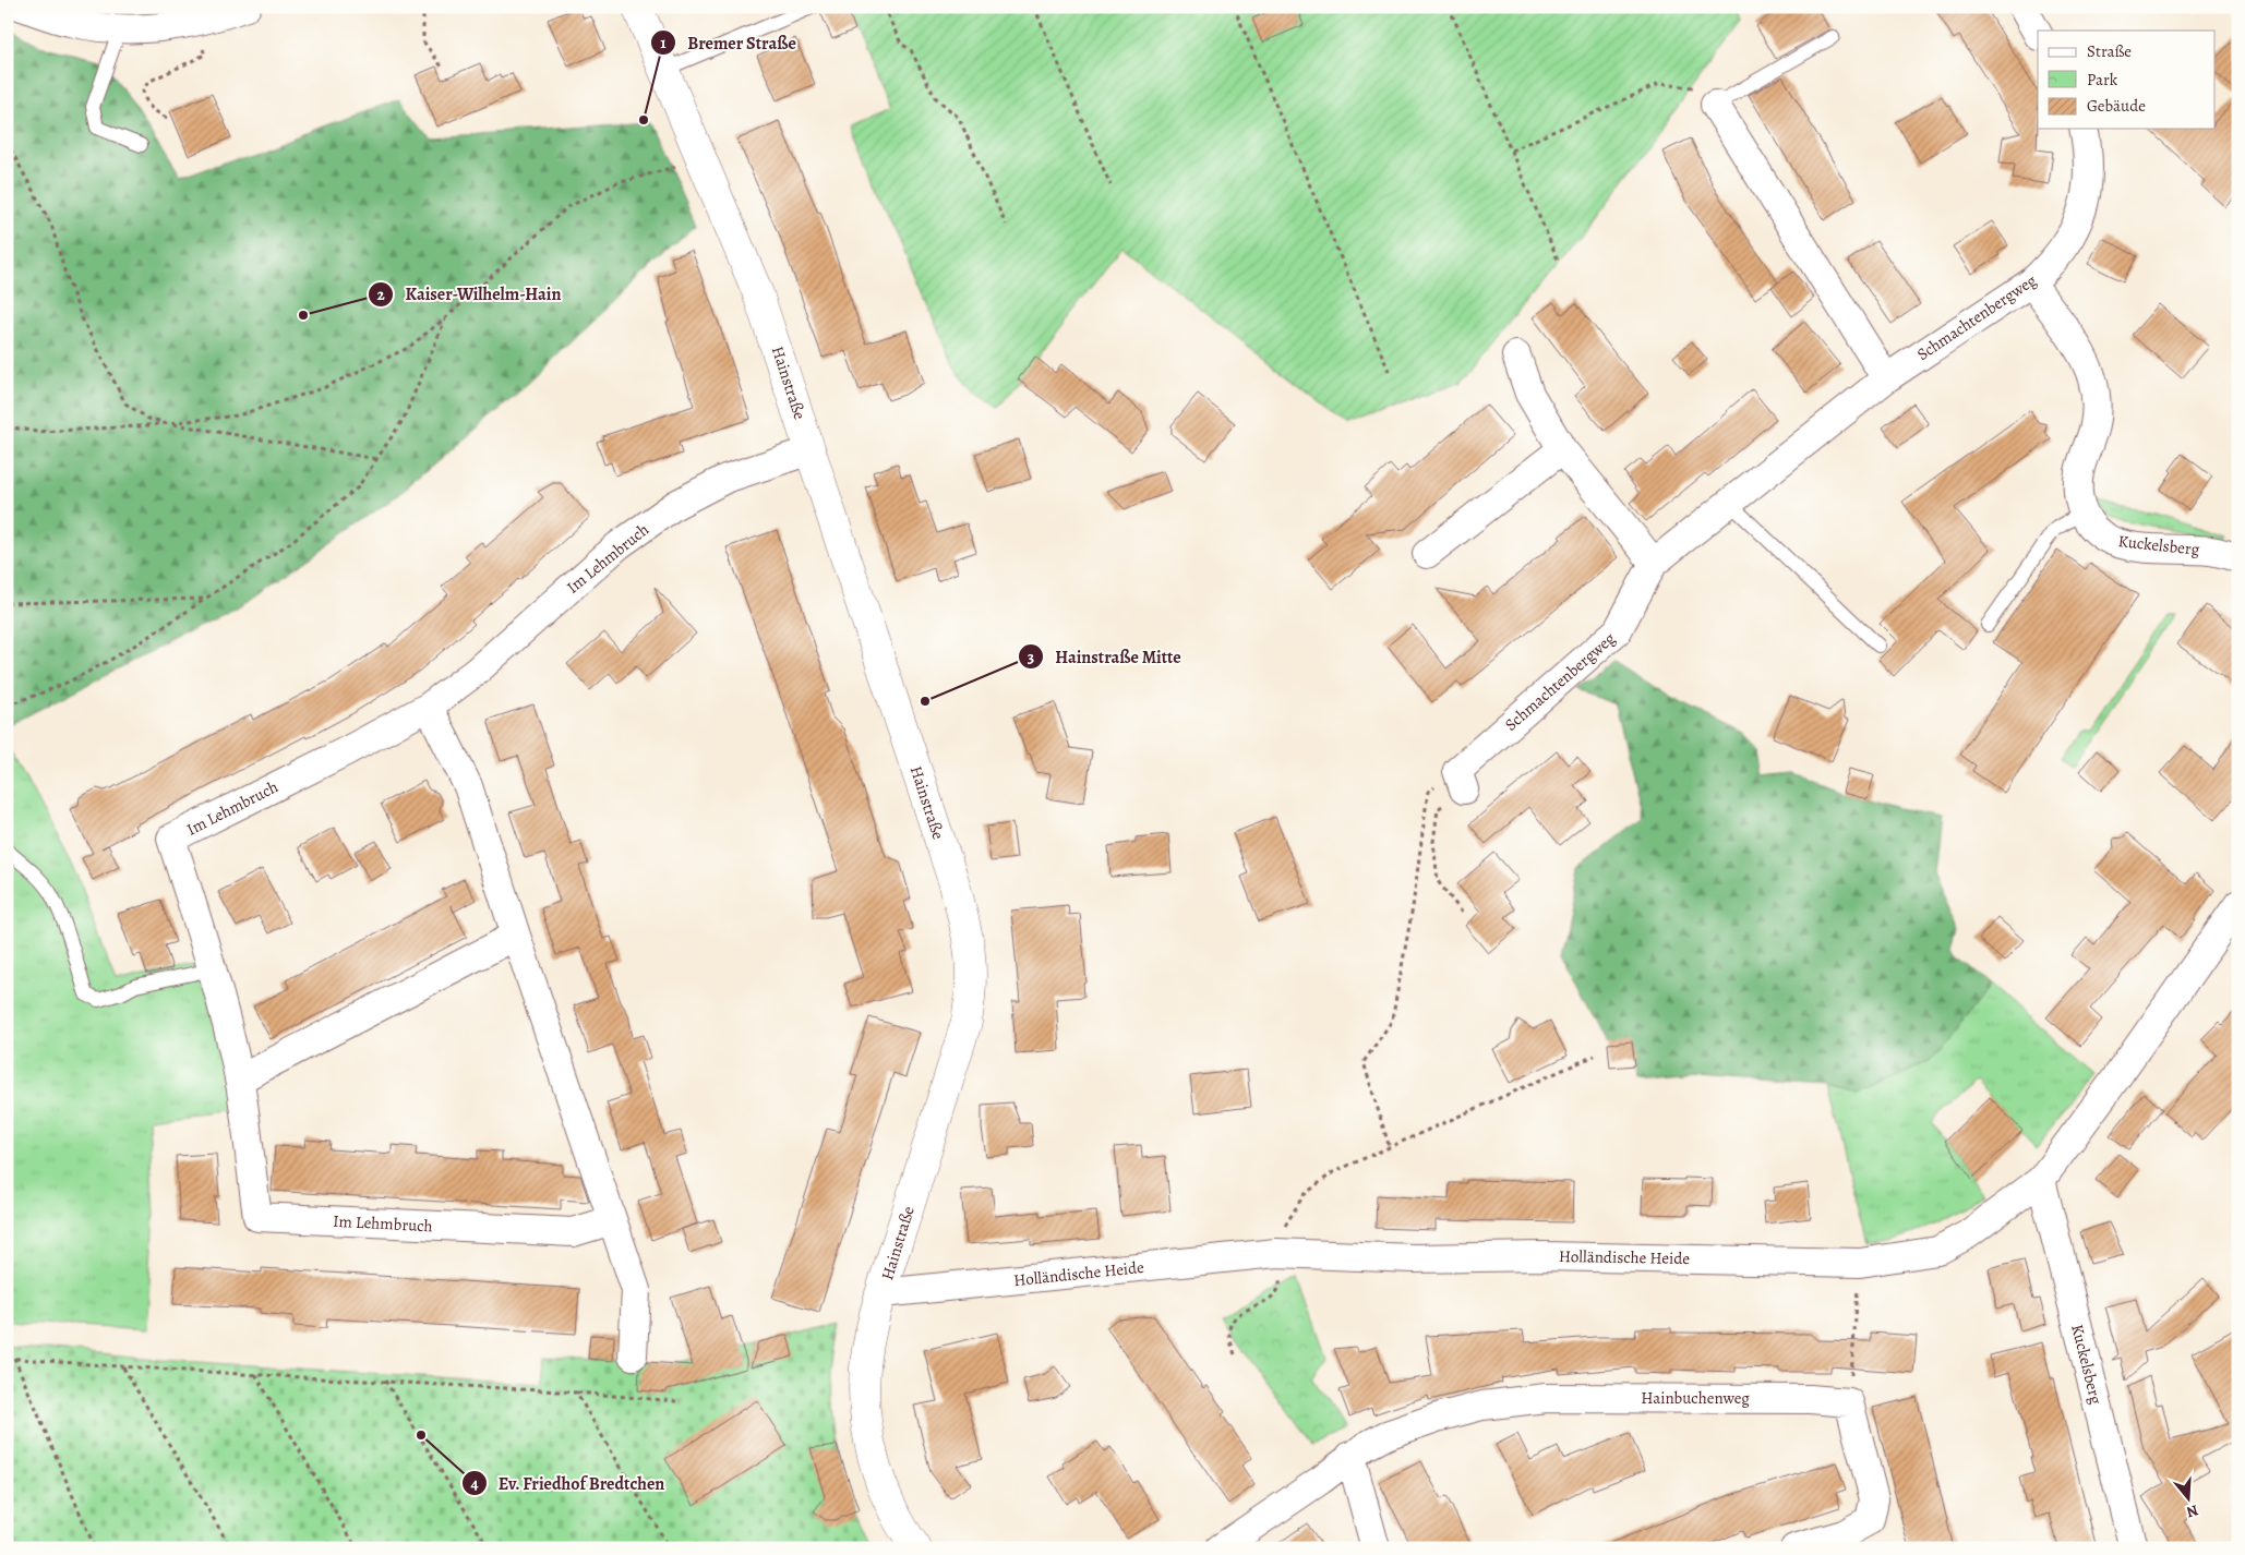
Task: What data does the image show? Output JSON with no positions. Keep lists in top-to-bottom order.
{
  "streets": {
    "street": [
      "Schmachtenbergweg",
      "Hainstraße",
      "Kuckelsberg",
      "Im Lehmbruch",
      "Holländische Heide",
      "Hainbuchenweg"
    ]
  },
  "crossings": [
    ["Schmachtenbergweg", "Kuckelsberg"],
    ["Hainstraße", "Im Lehmbruch"],
    ["Hainstraße", "Holländische Heide"],
    ["Kuckelsberg", "Holländische Heide"]
  ],
  "places": [
    "Bremer Straße",
    "Kaiser-Wilhelm-Hain",
    "Hainstraße Mitte",
    "Ev. Friedhof Bredtchen"
  ],
  "legend": ["Straße", "Park", "Gebäude"],
  "north": "bottom"
}
